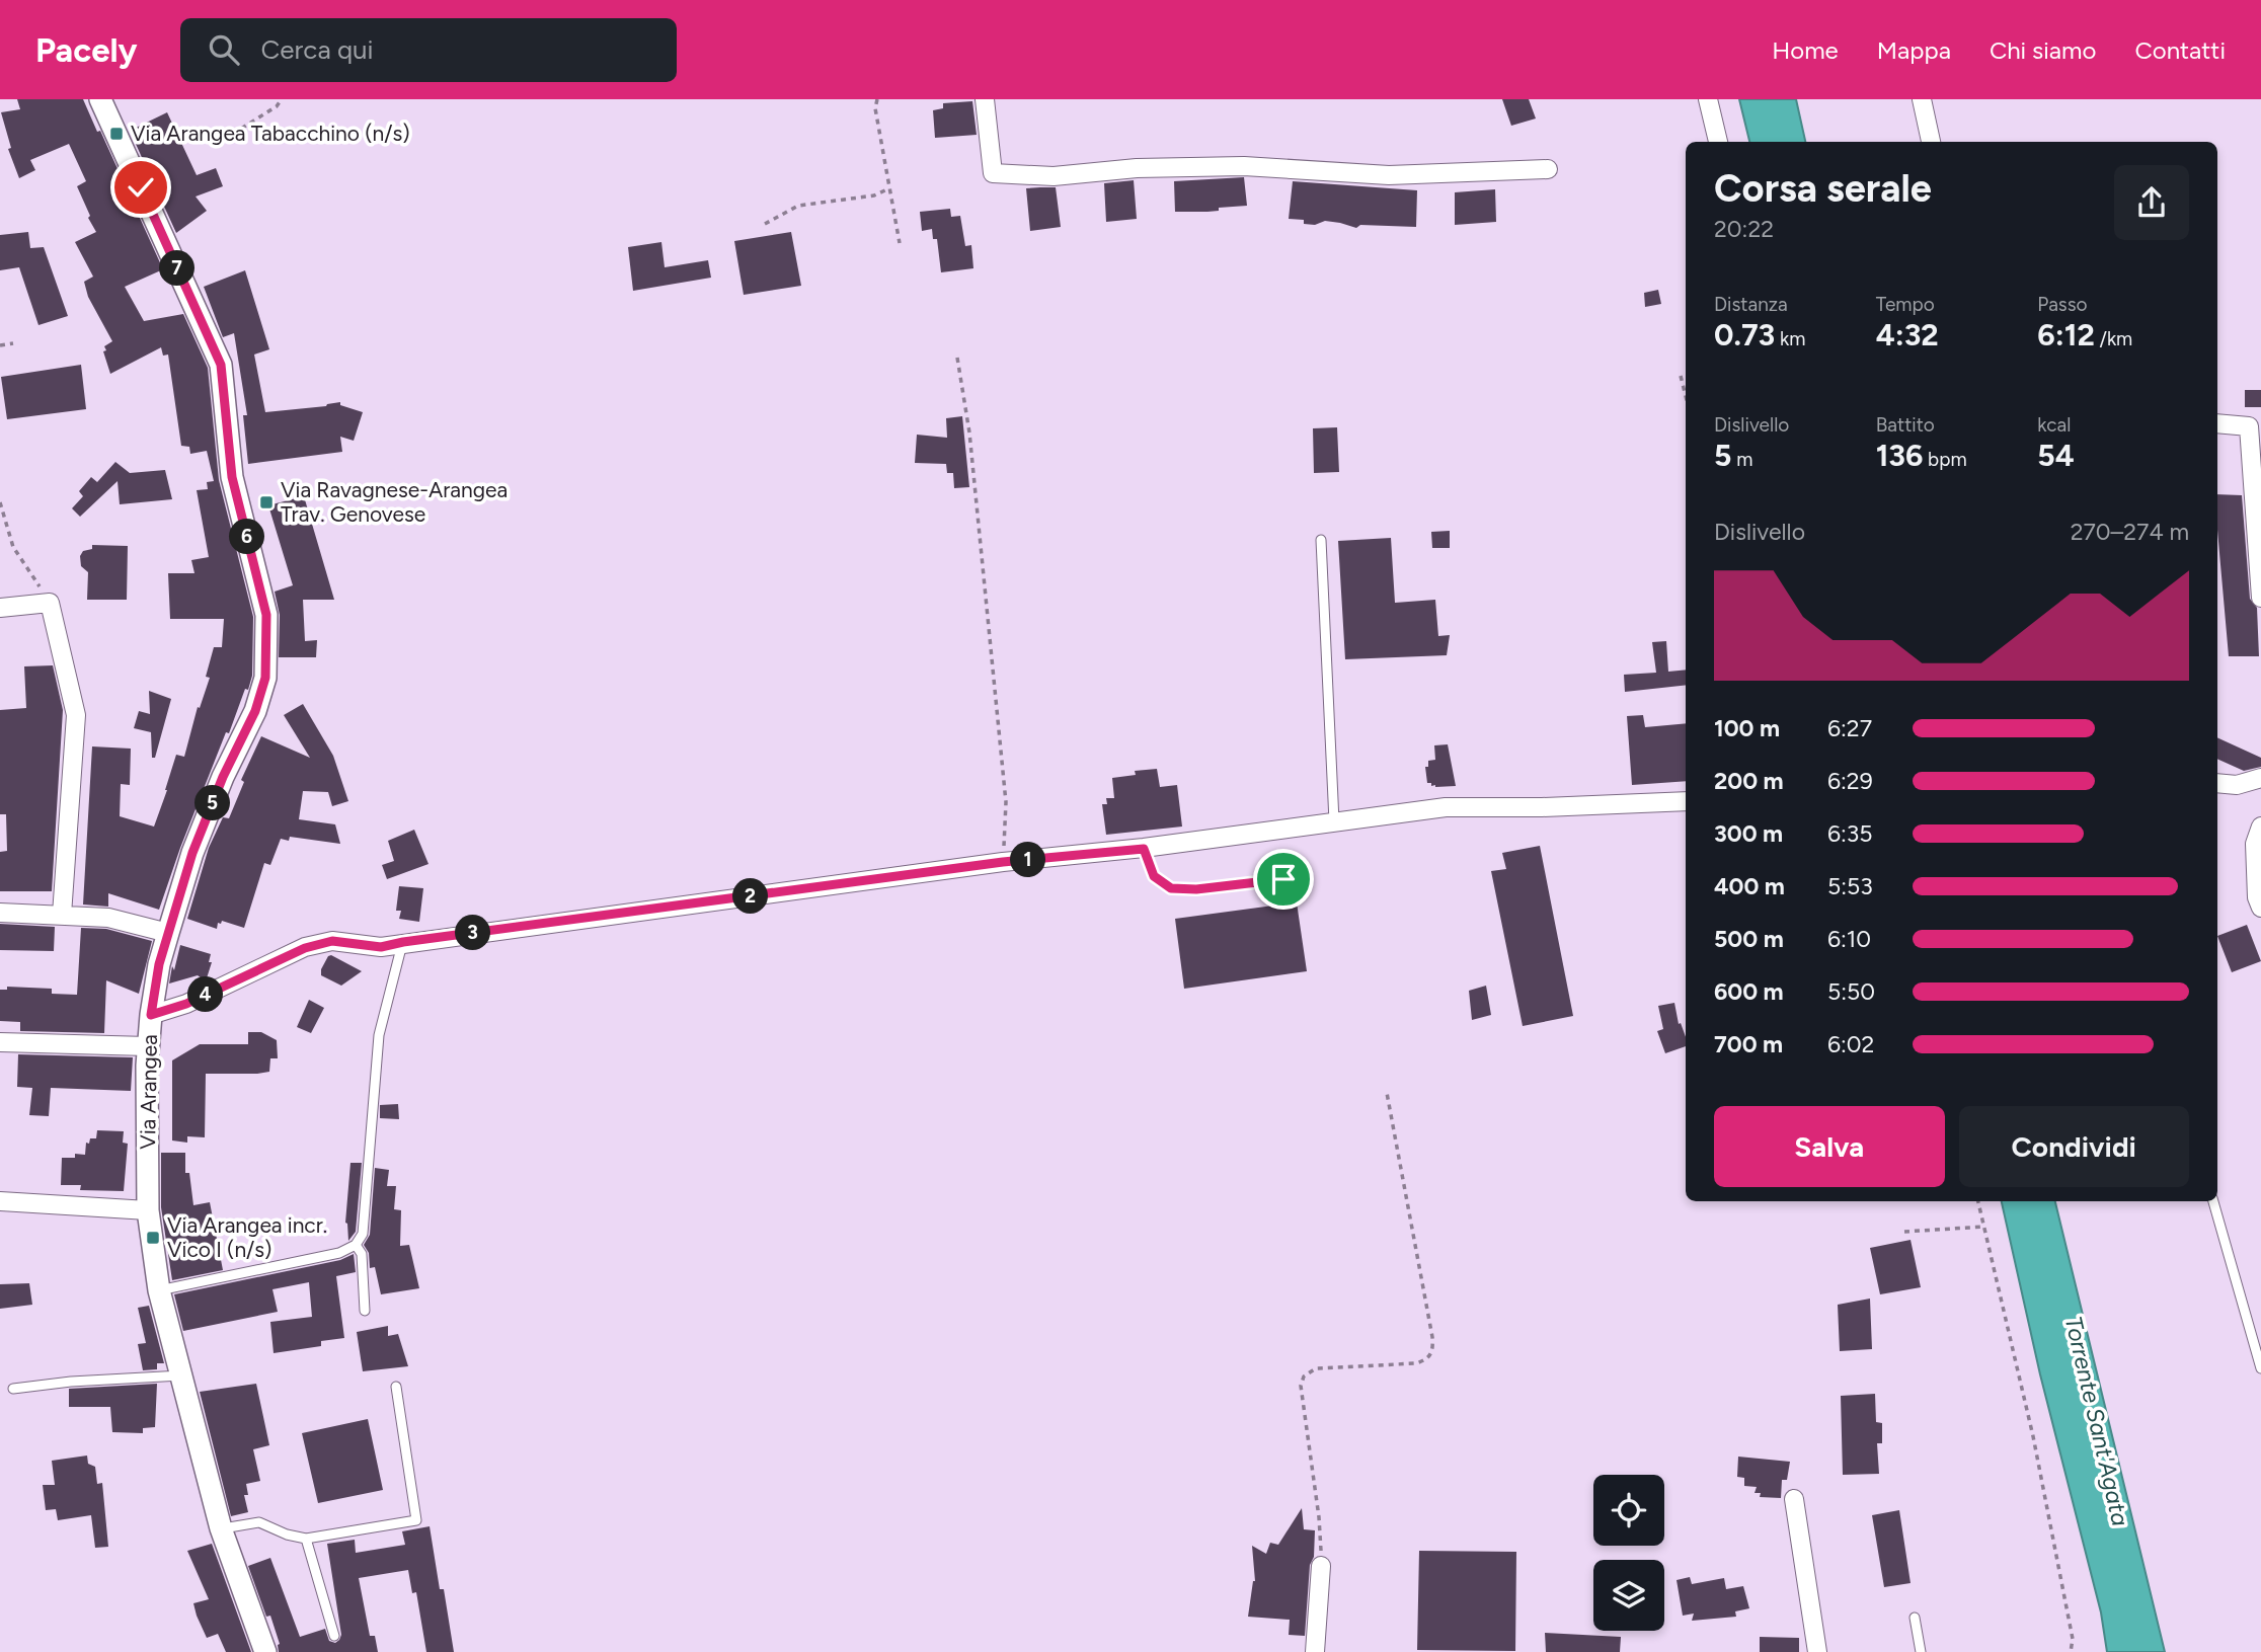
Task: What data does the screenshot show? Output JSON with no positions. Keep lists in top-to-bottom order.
{
  "streets": {
    "street": ["Via Arangea"]
  },
  "water": ["Torrente Sant'Agata"],
  "places": {
    "transit": ["Via Arangea Tabacchino (n/s)", "Via Ravagnese-Arangea Trav. Genovese", "Via Arangea incr. Vico I (n/s)"]
  },
  "page": {
    "header": "Pacely",
    "search": "Cerca qui",
    "nav": [
      "Home",
      "Mappa",
      "Chi siamo",
      "Contatti"
    ],
    "heading": ["Corsa serale", "20:22"],
    "pins": [
      "7",
      "6",
      "5",
      "1",
      "2",
      "3",
      "4"
    ],
    "stats": [
      ["Distanza", "0.73 km"],
      ["Tempo", "4:32"],
      ["Passo", "6:12 /km"],
      ["Dislivello", "5 m"],
      ["Battito", "136 bpm"],
      ["kcal", "54"]
    ],
    "chart": ["Dislivello", "270–274 m"],
    "list": [
      {
        "name": "100 m",
        "note": "6:27"
      },
      {
        "name": "200 m",
        "note": "6:29"
      },
      {
        "name": "300 m",
        "note": "6:35"
      },
      {
        "name": "400 m",
        "note": "5:53"
      },
      {
        "name": "500 m",
        "note": "6:10"
      },
      {
        "name": "600 m",
        "note": "5:50"
      },
      {
        "name": "700 m",
        "note": "6:02"
      }
    ],
    "buttons": ["Salva", "Condividi"]
  }
}
